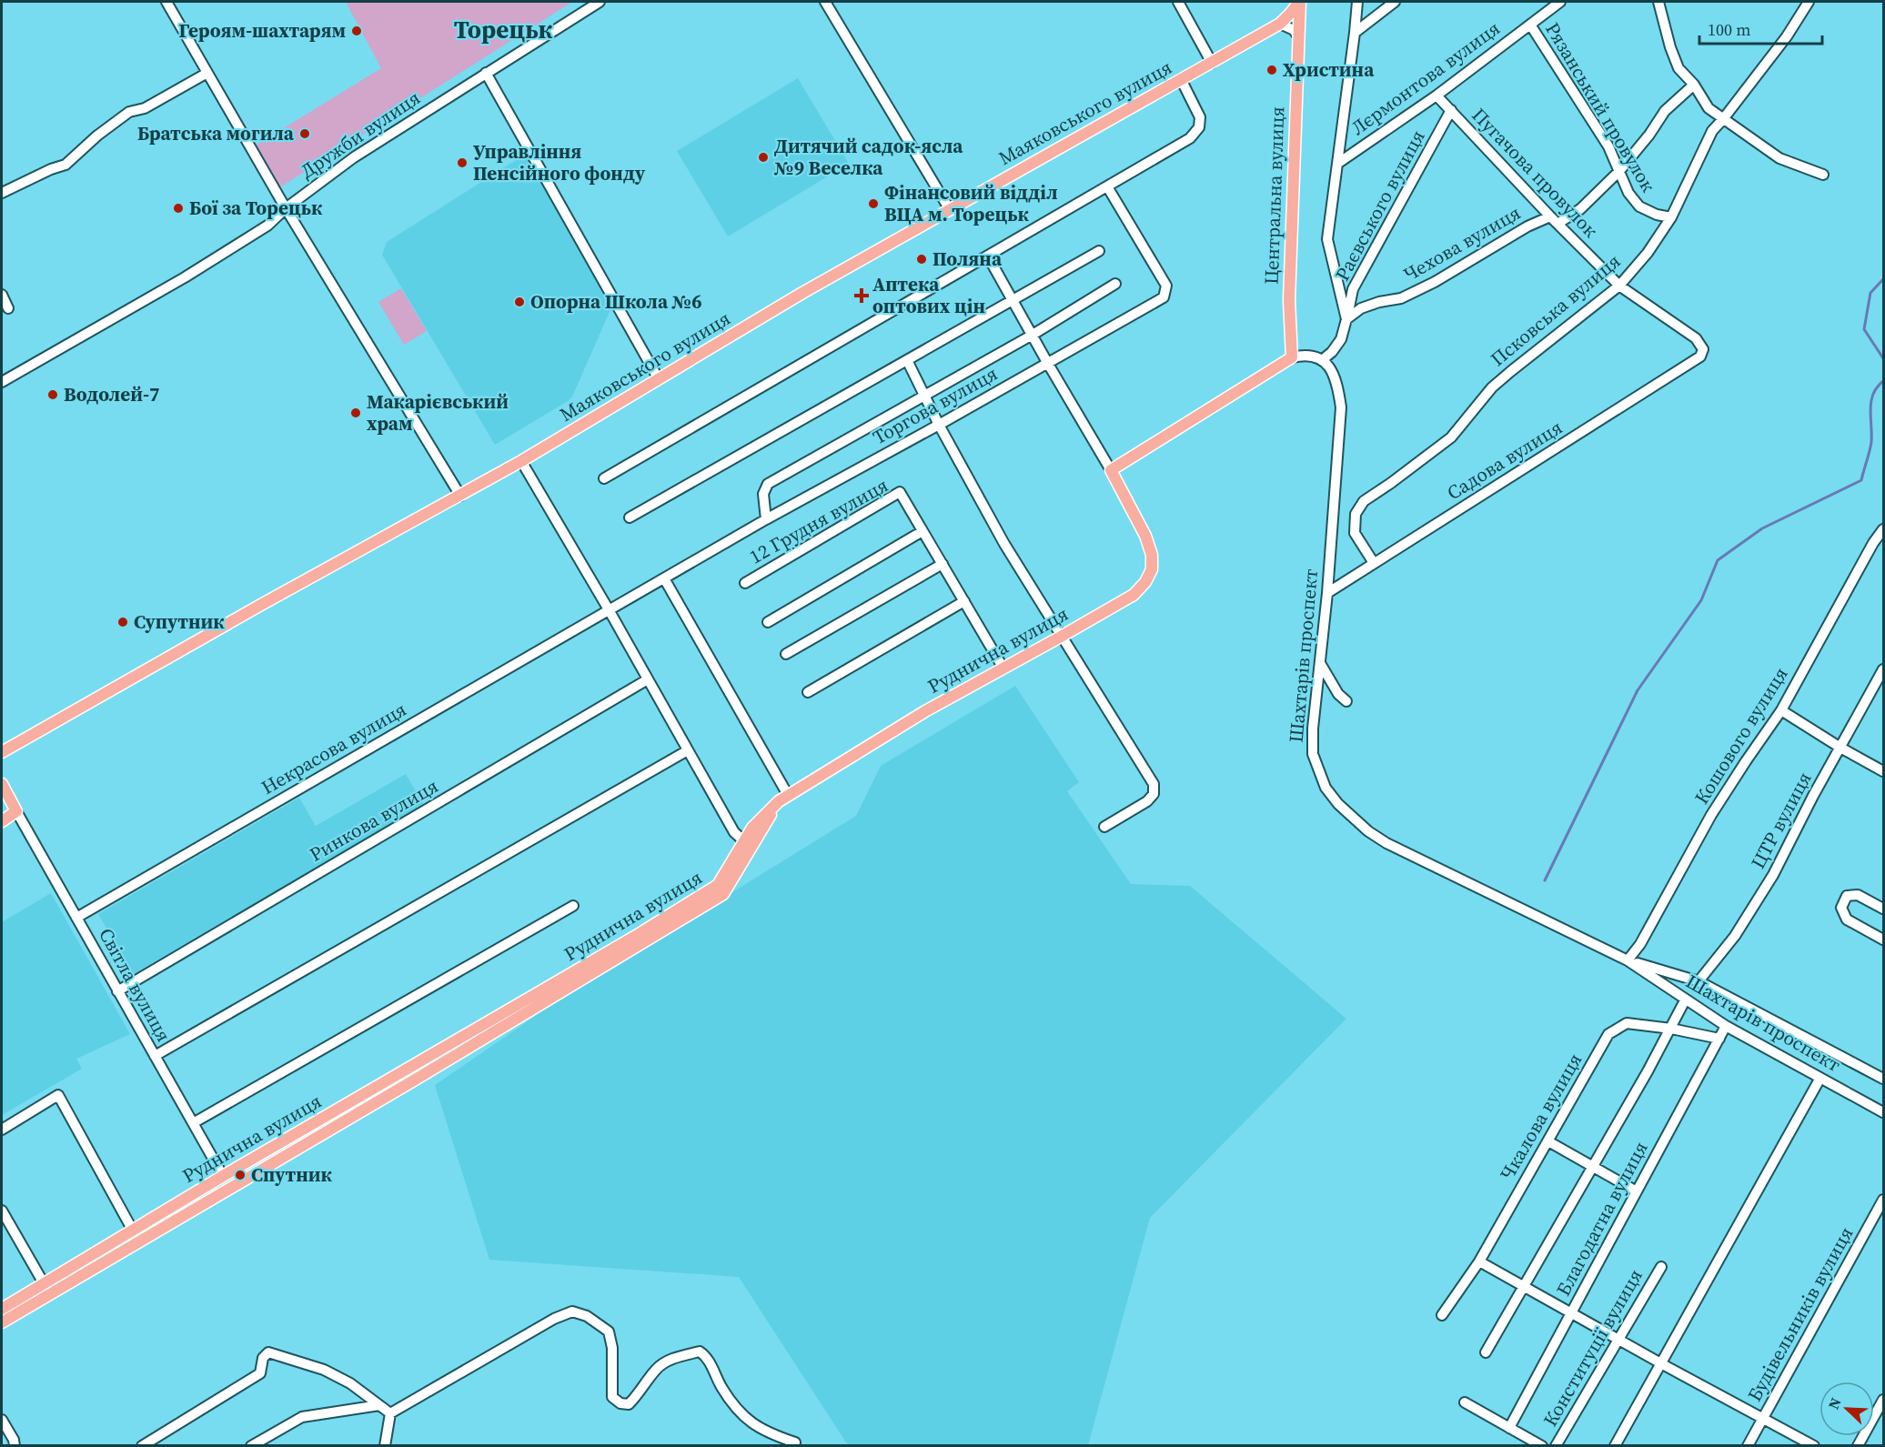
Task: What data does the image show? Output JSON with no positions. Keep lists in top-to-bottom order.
{
  "streets": {
    "main road": ["Маяковського вулиця", "Центральна вулиця", "Руднична вулиця"],
    "street": [
      "Лєрмонтова вулиця",
      "Рязанський провулок",
      "Дружби вулиця",
      "Пугачова провулок",
      "Раєвського вулиця",
      "Чехова вулиця",
      "Псковська вулиця",
      "Торгова вулиця",
      "Садова вулиця",
      "12 Грудня вулиця",
      "Шахтарів проспект",
      "Кошового вулиця",
      "Некрасова вулиця",
      "Ринкова вулиця",
      "ЦТР вулиця",
      "Світла вулиця",
      "Чкалова вулиця",
      "Благодатна вулиця",
      "Будівельників вулиця",
      "Конституції вулиця"
    ]
  },
  "crossings": [
    ["Лєрмонтова вулиця", "Рязанський провулок"],
    ["Лєрмонтова вулиця", "Пугачова провулок"],
    ["Рязанський провулок", "Псковська вулиця"],
    ["Маяковського вулиця", "Центральна вулиця"],
    ["Пугачова провулок", "Раєвського вулиця"],
    ["Пугачова провулок", "Чехова вулиця"],
    ["Пугачова провулок", "Псковська вулиця"],
    ["Пугачова провулок", "Садова вулиця"],
    ["Раєвського вулиця", "Чехова вулиця"],
    ["Псковська вулиця", "Садова вулиця"],
    ["Торгова вулиця", "Руднична вулиця"],
    ["Торгова вулиця", "Некрасова вулиця"],
    ["Садова вулиця", "Шахтарів проспект"],
    ["12 Грудня вулиця", "Руднична вулиця"],
    ["Руднична вулиця", "Світла вулиця"],
    ["Шахтарів проспект", "Кошового вулиця"],
    ["Шахтарів проспект", "ЦТР вулиця"],
    ["Шахтарів проспект", "Благодатна вулиця"],
    ["Некрасова вулиця", "Світла вулиця"],
    ["Ринкова вулиця", "Світла вулиця"],
    ["Чкалова вулиця", "Благодатна вулиця"]
  ],
  "districts": ["Торецьк"],
  "places": {
    "other": [
      "Героям-шахтарям",
      "Христина",
      "Братська мoгила",
      "Дитячий садок-ясла №9 Веселка",
      "Управління Пенсійного фонду",
      "Фінансовий відділ ВЦА м. Торецьк",
      "Бої за Торецьк",
      "Поляна",
      "Опорна Школа №6",
      "Водолей-7",
      "Макарієвський храм",
      "Супутник",
      "Спутник"
    ],
    "health": ["Аптека оптових цін"]
  },
  "scale_bar": "100 m",
  "north": "top left"
}
